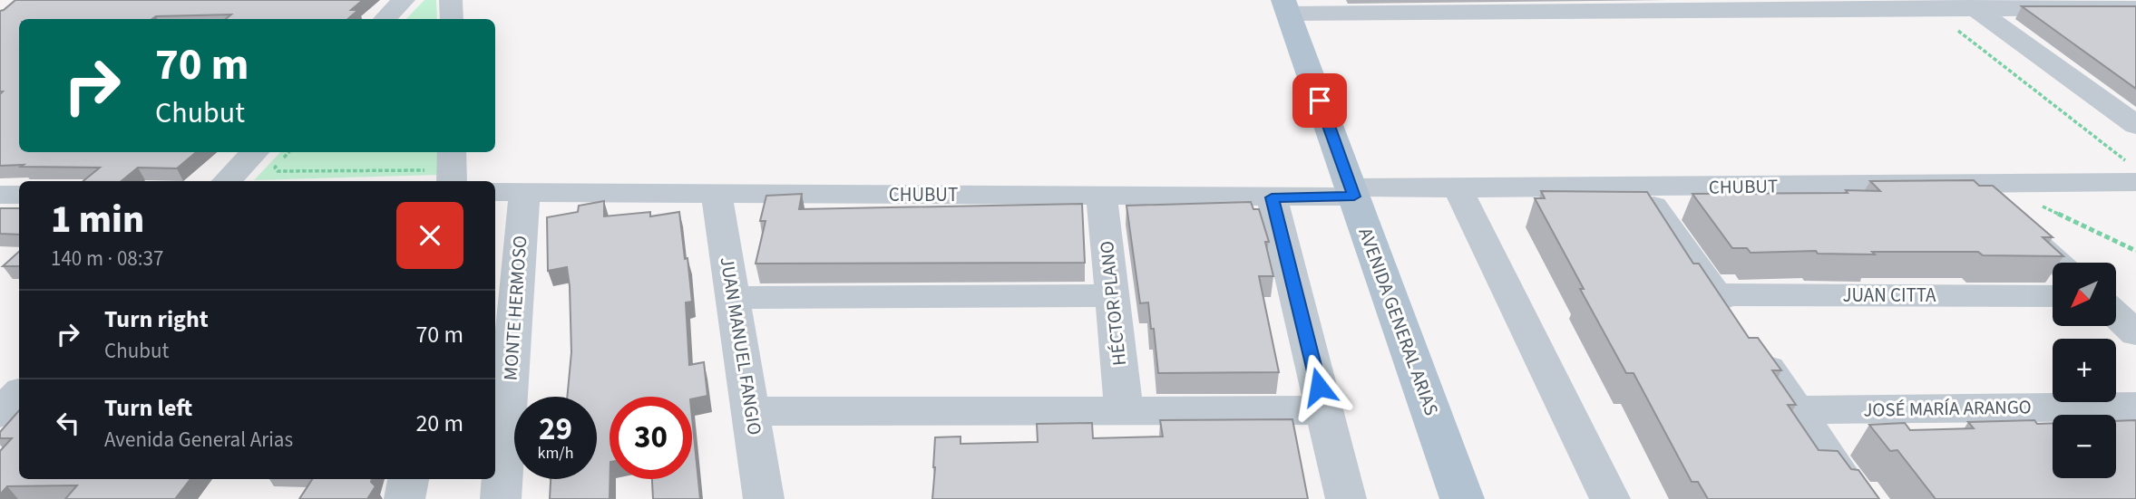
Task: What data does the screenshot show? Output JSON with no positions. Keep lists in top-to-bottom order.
{
  "streets": {
    "main road": ["AVENIDA GENERAL ARIAS"],
    "street": [
      "CHUBUT",
      "JUAN CITTA",
      "HÉCTOR PLANO",
      "MONTE HERMOSO",
      "JUAN MANUEL FANGIO",
      "JOSÉ MARÍA ARANGO"
    ]
  },
  "crossings": [
    ["CHUBUT", "HÉCTOR PLANO"],
    ["CHUBUT", "MONTE HERMOSO"],
    ["CHUBUT", "AVENIDA GENERAL ARIAS"],
    ["CHUBUT", "JUAN MANUEL FANGIO"]
  ],
  "north": "bottom left",
  "page": {
    "turn": ["70 m", "Chubut"],
    "heading": ["1 min", "140 m · 08:37"],
    "map_buttons": ["+", "−"],
    "list": [
      {
        "name": "Turn right",
        "note": "Chubut",
        "value": "70 m"
      },
      {
        "name": "Turn left",
        "note": "Avenida General Arias",
        "value": "20 m"
      }
    ],
    "speed": "29 km/h",
    "limit": "30"
  }
}
